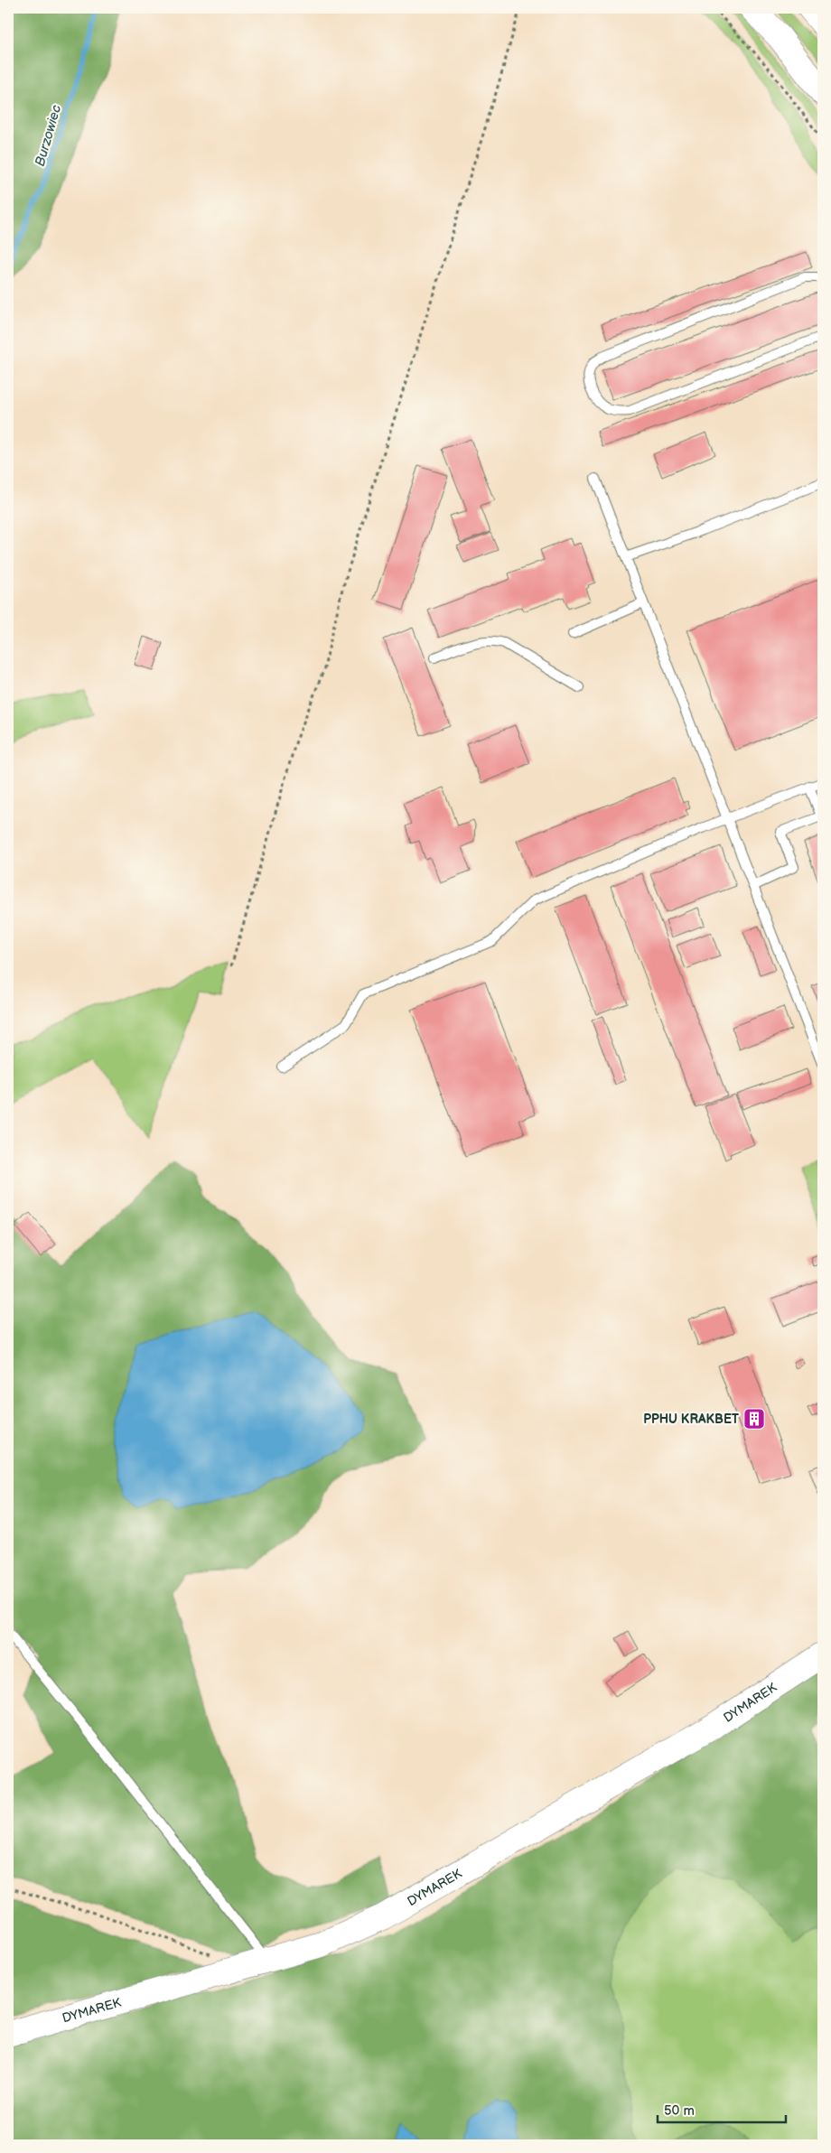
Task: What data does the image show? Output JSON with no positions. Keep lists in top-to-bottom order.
{
  "streets": {
    "street": ["DYMAREK"]
  },
  "water": ["Burzowiec"],
  "places": {
    "building": ["PPHU KRAKBET"]
  },
  "scale_bar": "50 m"
}
